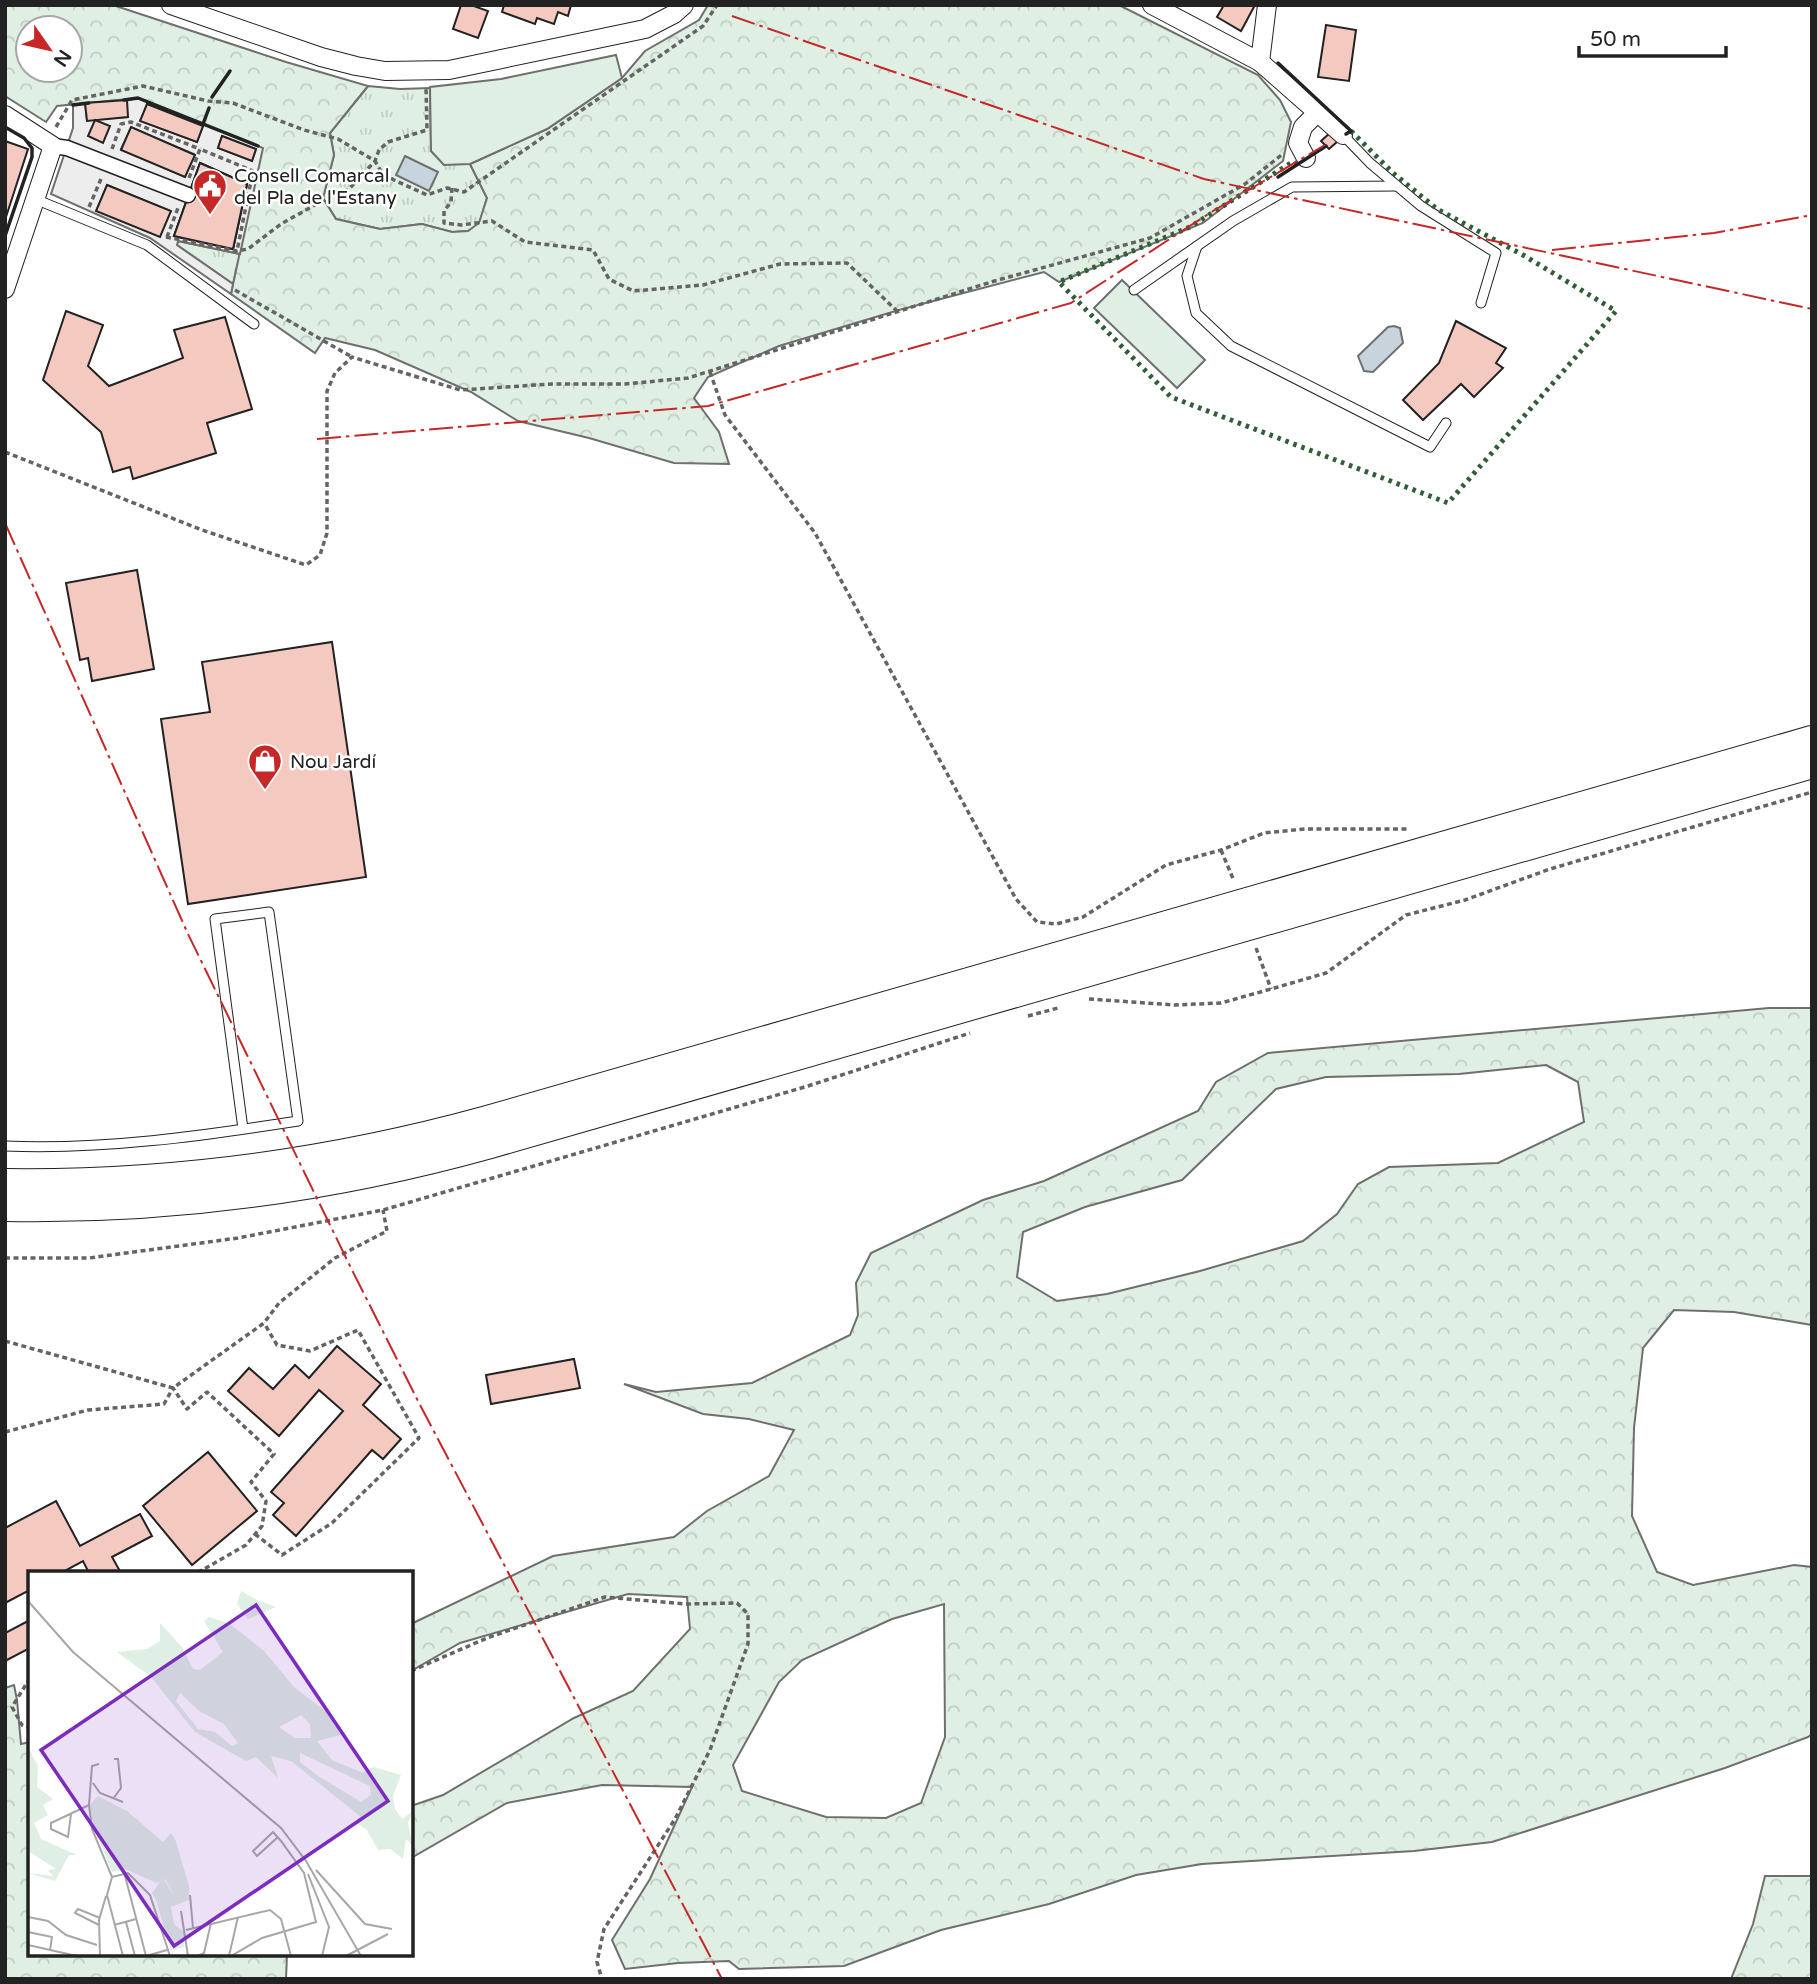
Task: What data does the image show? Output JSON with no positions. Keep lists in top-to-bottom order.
{
  "places": {
    "public building": ["Consell Comarcal del Pla de l'Estany"],
    "shop": ["Nou Jardí"]
  },
  "scale_bar": "50 m",
  "north": "bottom right"
}
